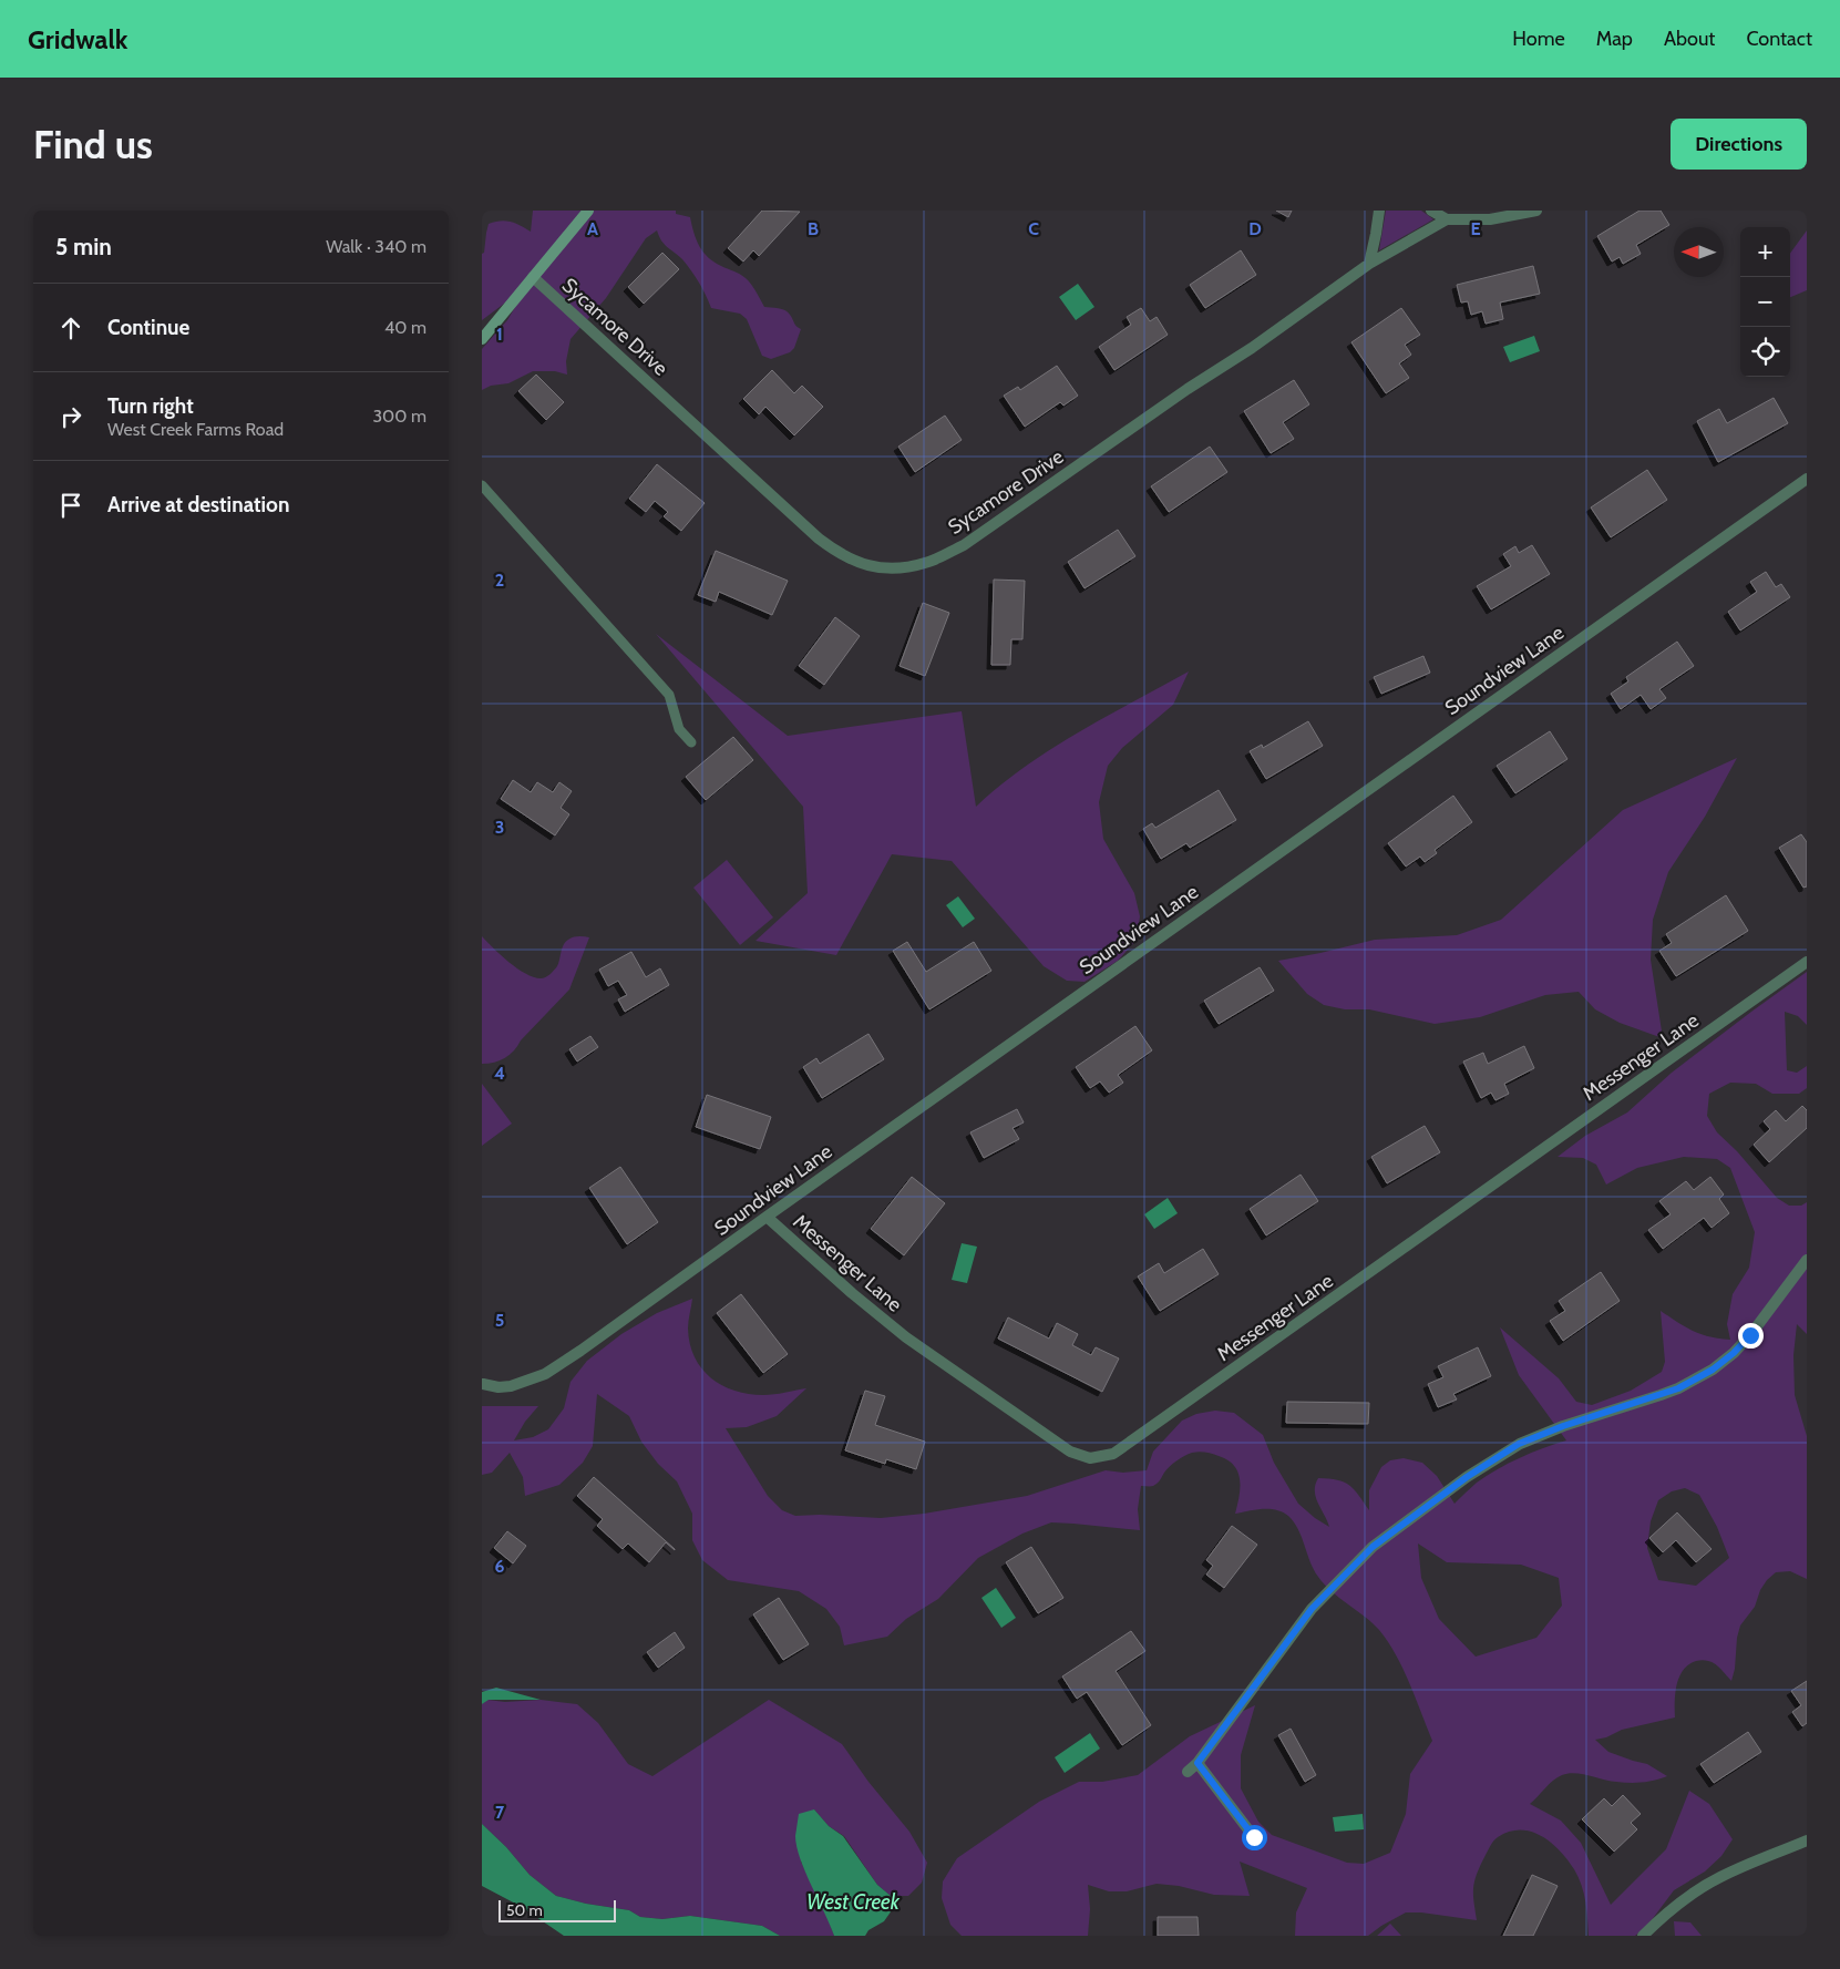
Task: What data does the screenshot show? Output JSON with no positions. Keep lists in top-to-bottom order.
{
  "streets": {
    "street": ["Sycamore Drive", "Soundview Lane", "Messenger Lane"]
  },
  "crossings": [
    ["Soundview Lane", "Messenger Lane"]
  ],
  "water": ["West Creek"],
  "scale_bar": "50 m",
  "north": "left",
  "page": {
    "header": "Gridwalk",
    "nav": [
      "Home",
      "Map",
      "About",
      "Contact"
    ],
    "buttons": "Directions",
    "title": "Find us",
    "heading": ["5 min", "Walk · 340 m"],
    "map_buttons": ["+", "−"],
    "list": [
      ["Continue", "40 m"],
      ["Turn right", "West Creek Farms Road", "300 m"],
      "Arrive at destination"
    ],
    "scale": "50 m"
  },
  "grid": {
    "columns": [
      "A",
      "B",
      "C",
      "D",
      "E"
    ],
    "rows": [
      "1",
      "2",
      "3",
      "4",
      "5",
      "6",
      "7"
    ]
  }
}
